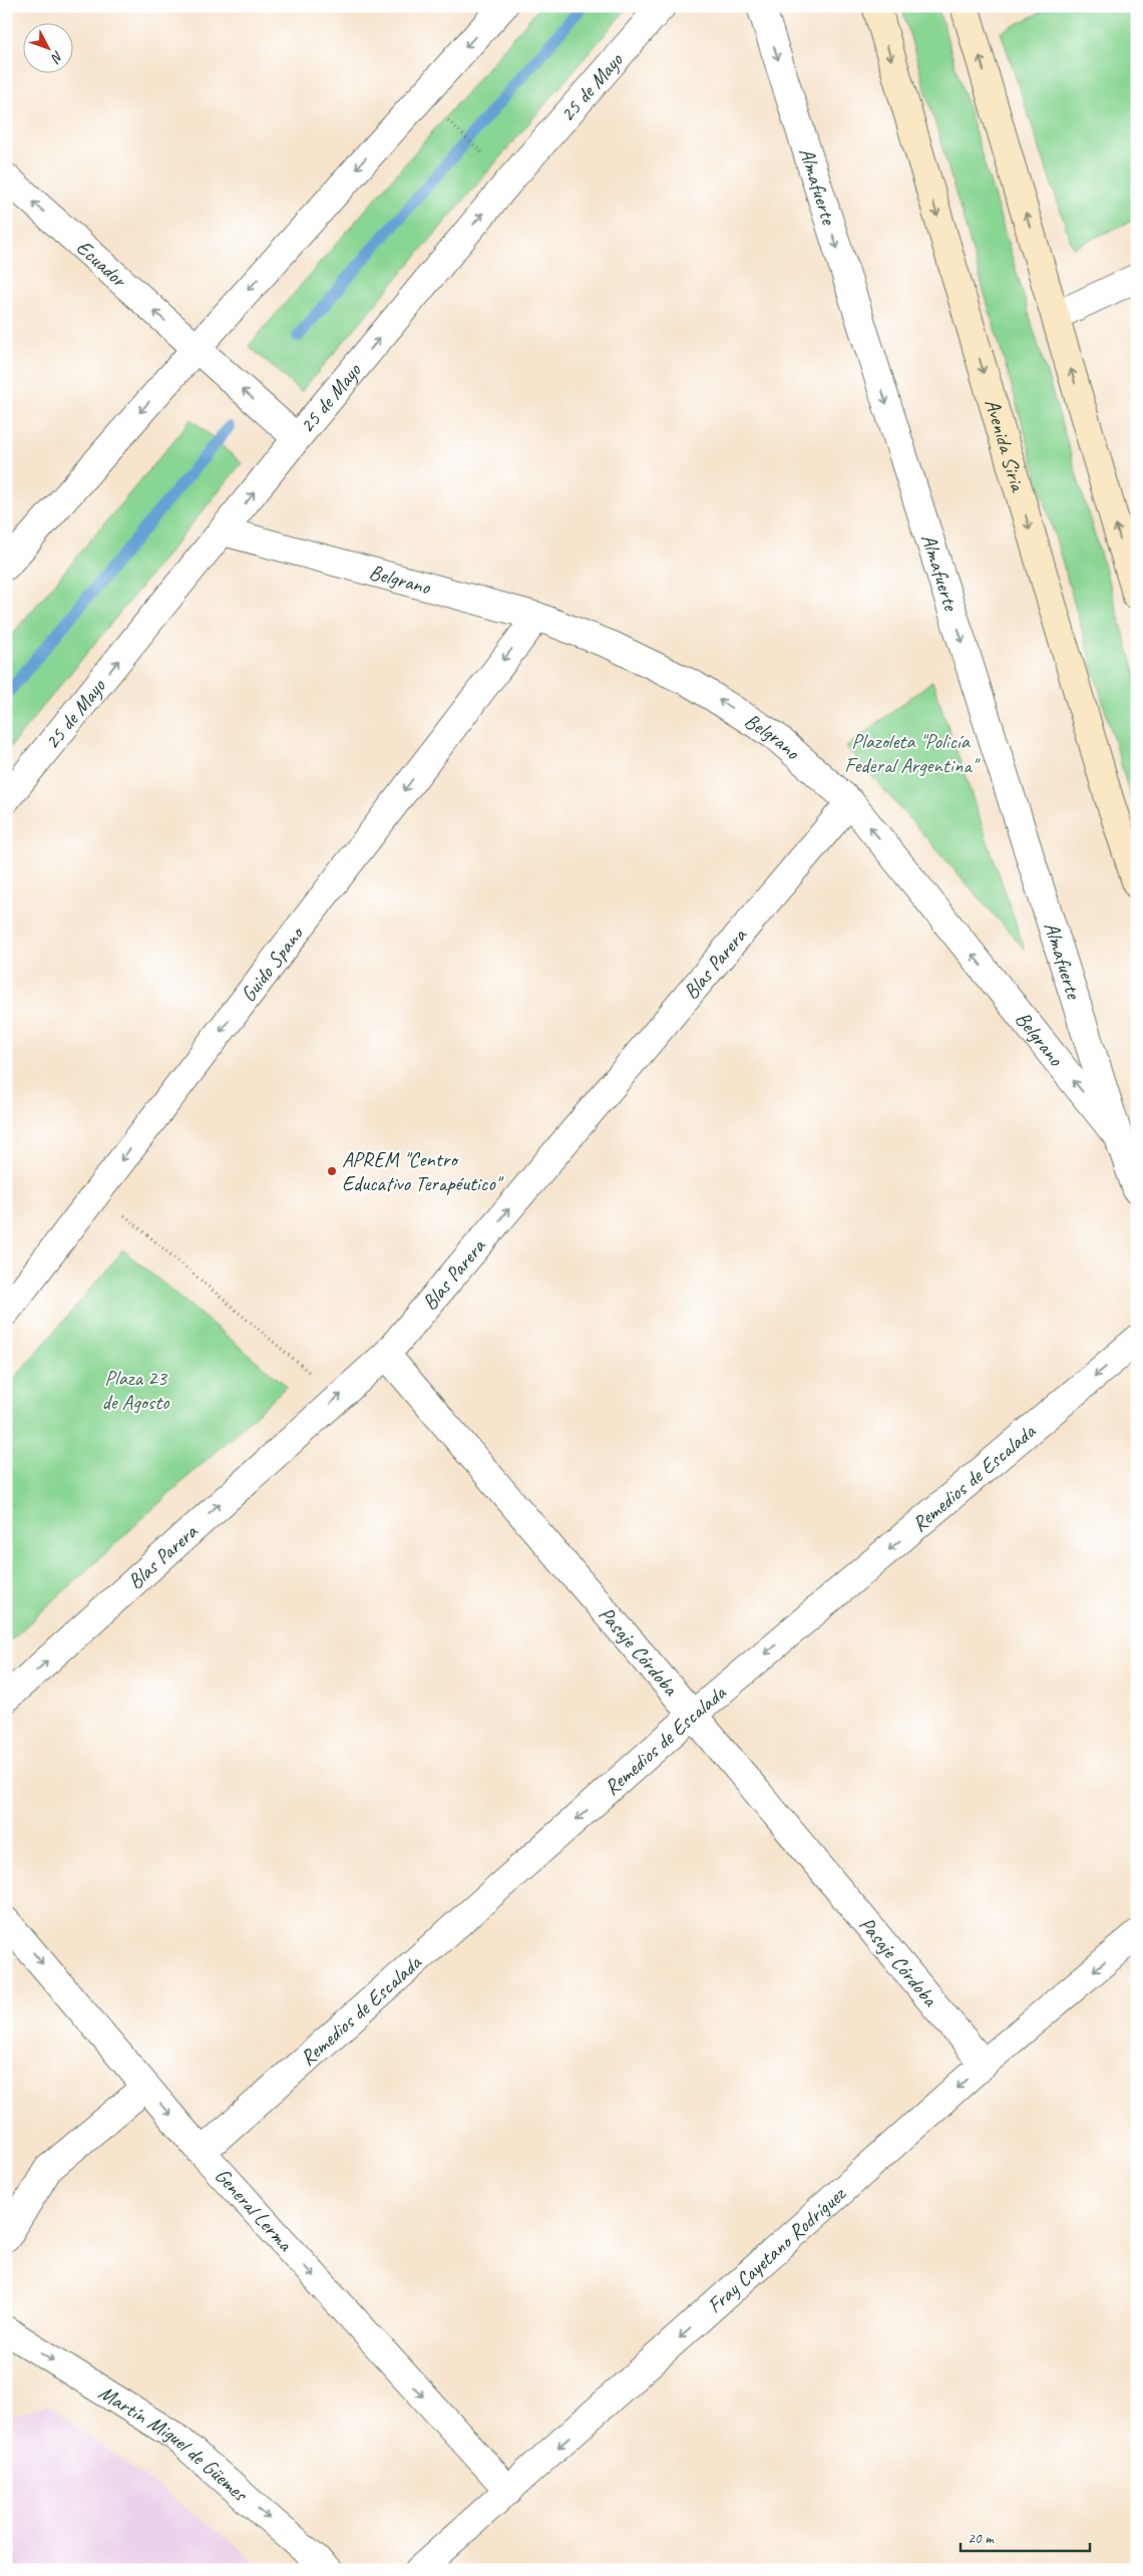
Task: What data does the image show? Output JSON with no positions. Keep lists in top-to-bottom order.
{
  "streets": {
    "main road": ["Avenida Siria"],
    "street": [
      "25 de Mayo",
      "Almafuerte",
      "Ecuador",
      "Belgrano",
      "Guido Spano",
      "Blas Parera",
      "Remedios de Escalada",
      "Pasaje Córdoba",
      "General Lerma",
      "Fray Cayetano Rodríguez",
      "Martín Miguel de Güemes"
    ]
  },
  "crossings": [
    ["25 de Mayo", "Ecuador"],
    ["25 de Mayo", "Belgrano"],
    ["Almafuerte", "Belgrano"],
    ["Belgrano", "Guido Spano"],
    ["Belgrano", "Blas Parera"],
    ["Blas Parera", "Pasaje Córdoba"],
    ["Remedios de Escalada", "Pasaje Córdoba"],
    ["Remedios de Escalada", "General Lerma"],
    ["Pasaje Córdoba", "Fray Cayetano Rodríguez"],
    ["General Lerma", "Fray Cayetano Rodríguez"]
  ],
  "one_way": [
    "Almafuerte",
    "Ecuador",
    "Belgrano",
    "Guido Spano",
    "Blas Parera",
    "Remedios de Escalada",
    "General Lerma",
    "Fray Cayetano Rodríguez",
    "Martín Miguel de Güemes"
  ],
  "parks": ["Plazoleta \"Policía Federal Argentina\"", "Plaza 23 de Agosto"],
  "places": ["APREM \"Centro Educativo Terapéutico\""],
  "scale_bar": "20 m",
  "north": "bottom right"
}
